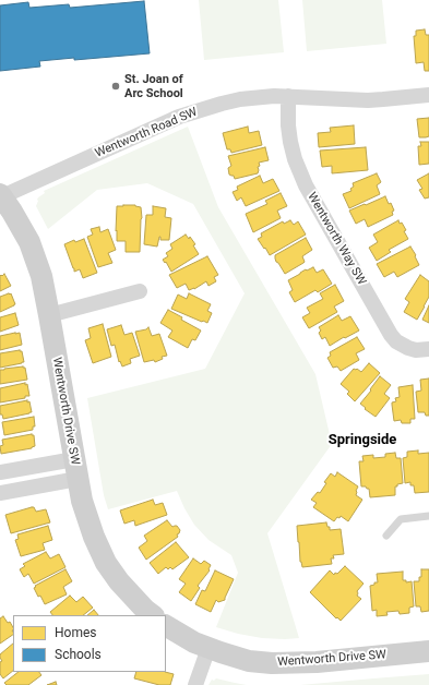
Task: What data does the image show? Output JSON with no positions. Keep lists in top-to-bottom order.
{
  "streets": {
    "street": ["Wentworth Road SW", "Wentworth Way SW", "Wentworth Drive SW"]
  },
  "crossings": [
    ["Wentworth Road SW", "Wentworth Way SW"],
    ["Wentworth Road SW", "Wentworth Drive SW"]
  ],
  "districts": ["Springside"],
  "places": ["St. Joan of Arc School"],
  "legend": ["Homes", "Schools"]
}
